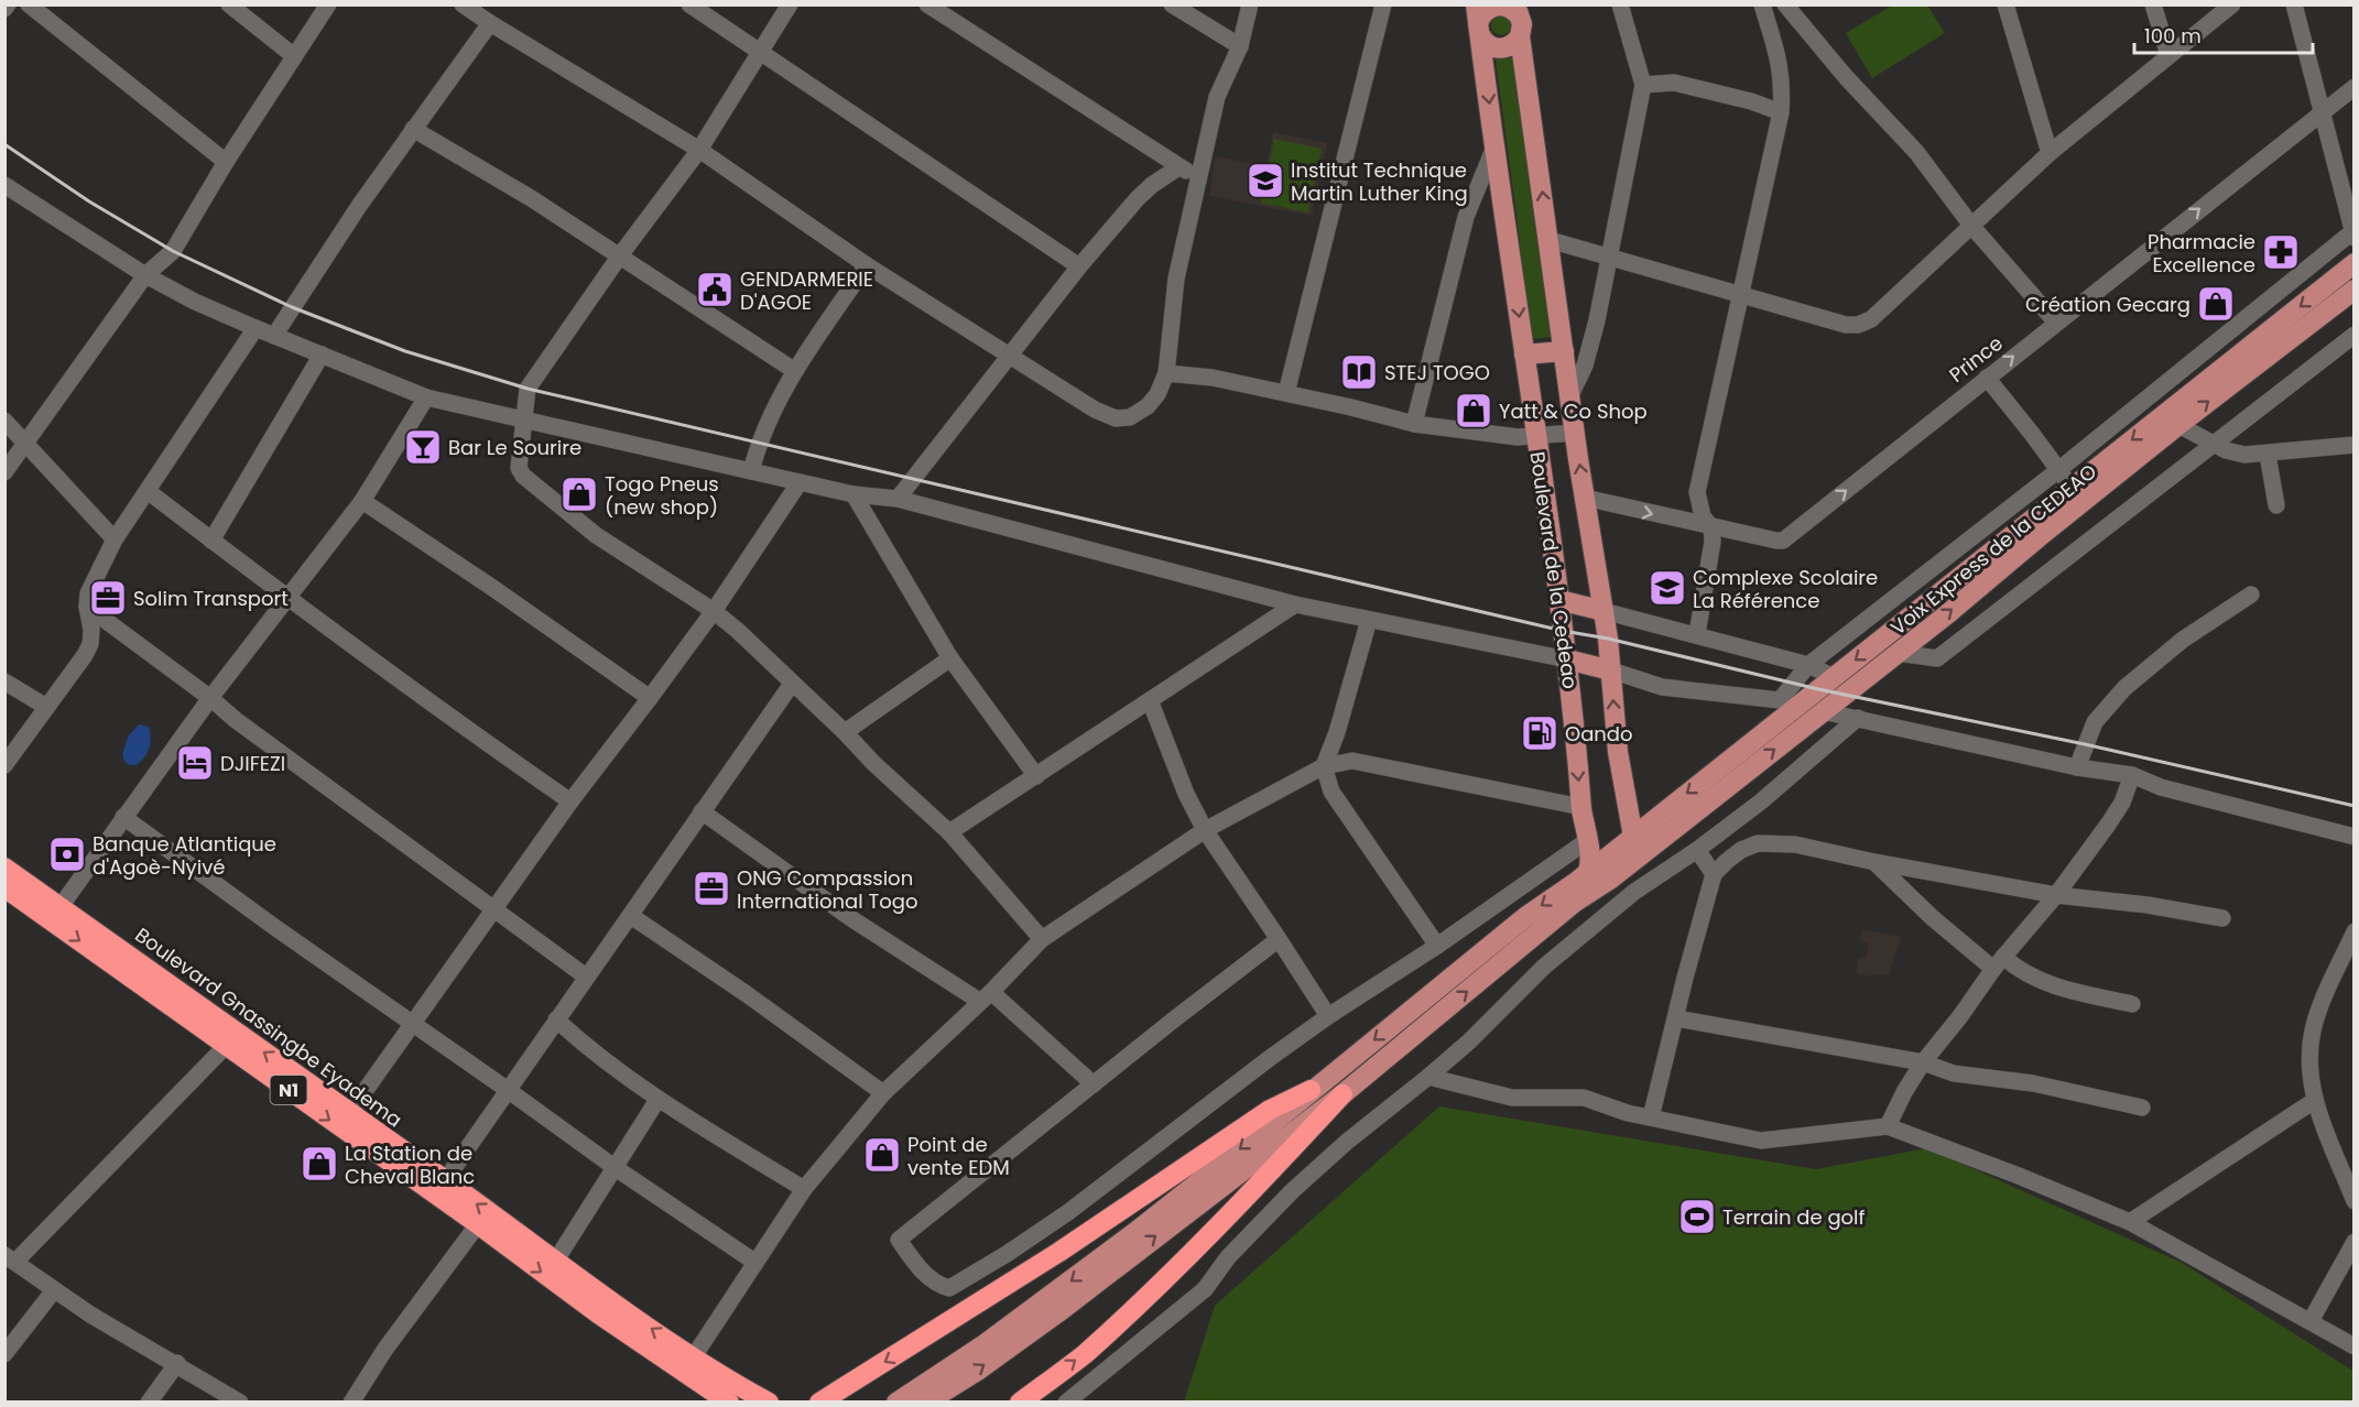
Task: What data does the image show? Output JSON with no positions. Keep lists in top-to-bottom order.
{
  "streets": {
    "highway": ["Boulevard Gnassingbe Eyadema", "N1"],
    "main road": ["Voix Express de la CEDEAO", "Boulevard de la Cedeao"],
    "street": ["Prince"]
  },
  "crossings": [
    ["Prince", "Boulevard de la Cedeao"],
    ["Voix Express de la CEDEAO", "Boulevard de la Cedeao"]
  ],
  "places": {
    "school or university": ["Institut Technique Martin Luther King", "Complexe Scolaire La Référence"],
    "pharmacy": ["Pharmacie Excellence"],
    "public building": ["GENDARMERIE D'AGOE"],
    "shop": [
      "Création Gecarg",
      "Yatt & Co Shop",
      "Togo Pneus (new shop)",
      "Point de vente EDM",
      "La Station de Cheval Blanc"
    ],
    "library": ["STEJ TOGO"],
    "bar": ["Bar Le Sourire"],
    "office": ["Solim Transport", "ONG Compassion International Togo"],
    "fuel station": ["Oando"],
    "hotel": ["DJIFEZI"],
    "bank": ["Banque Atlantique d'Agoè-Nyivé"],
    "sports": ["Terrain de golf"]
  },
  "scale_bar": "100 m"
}
